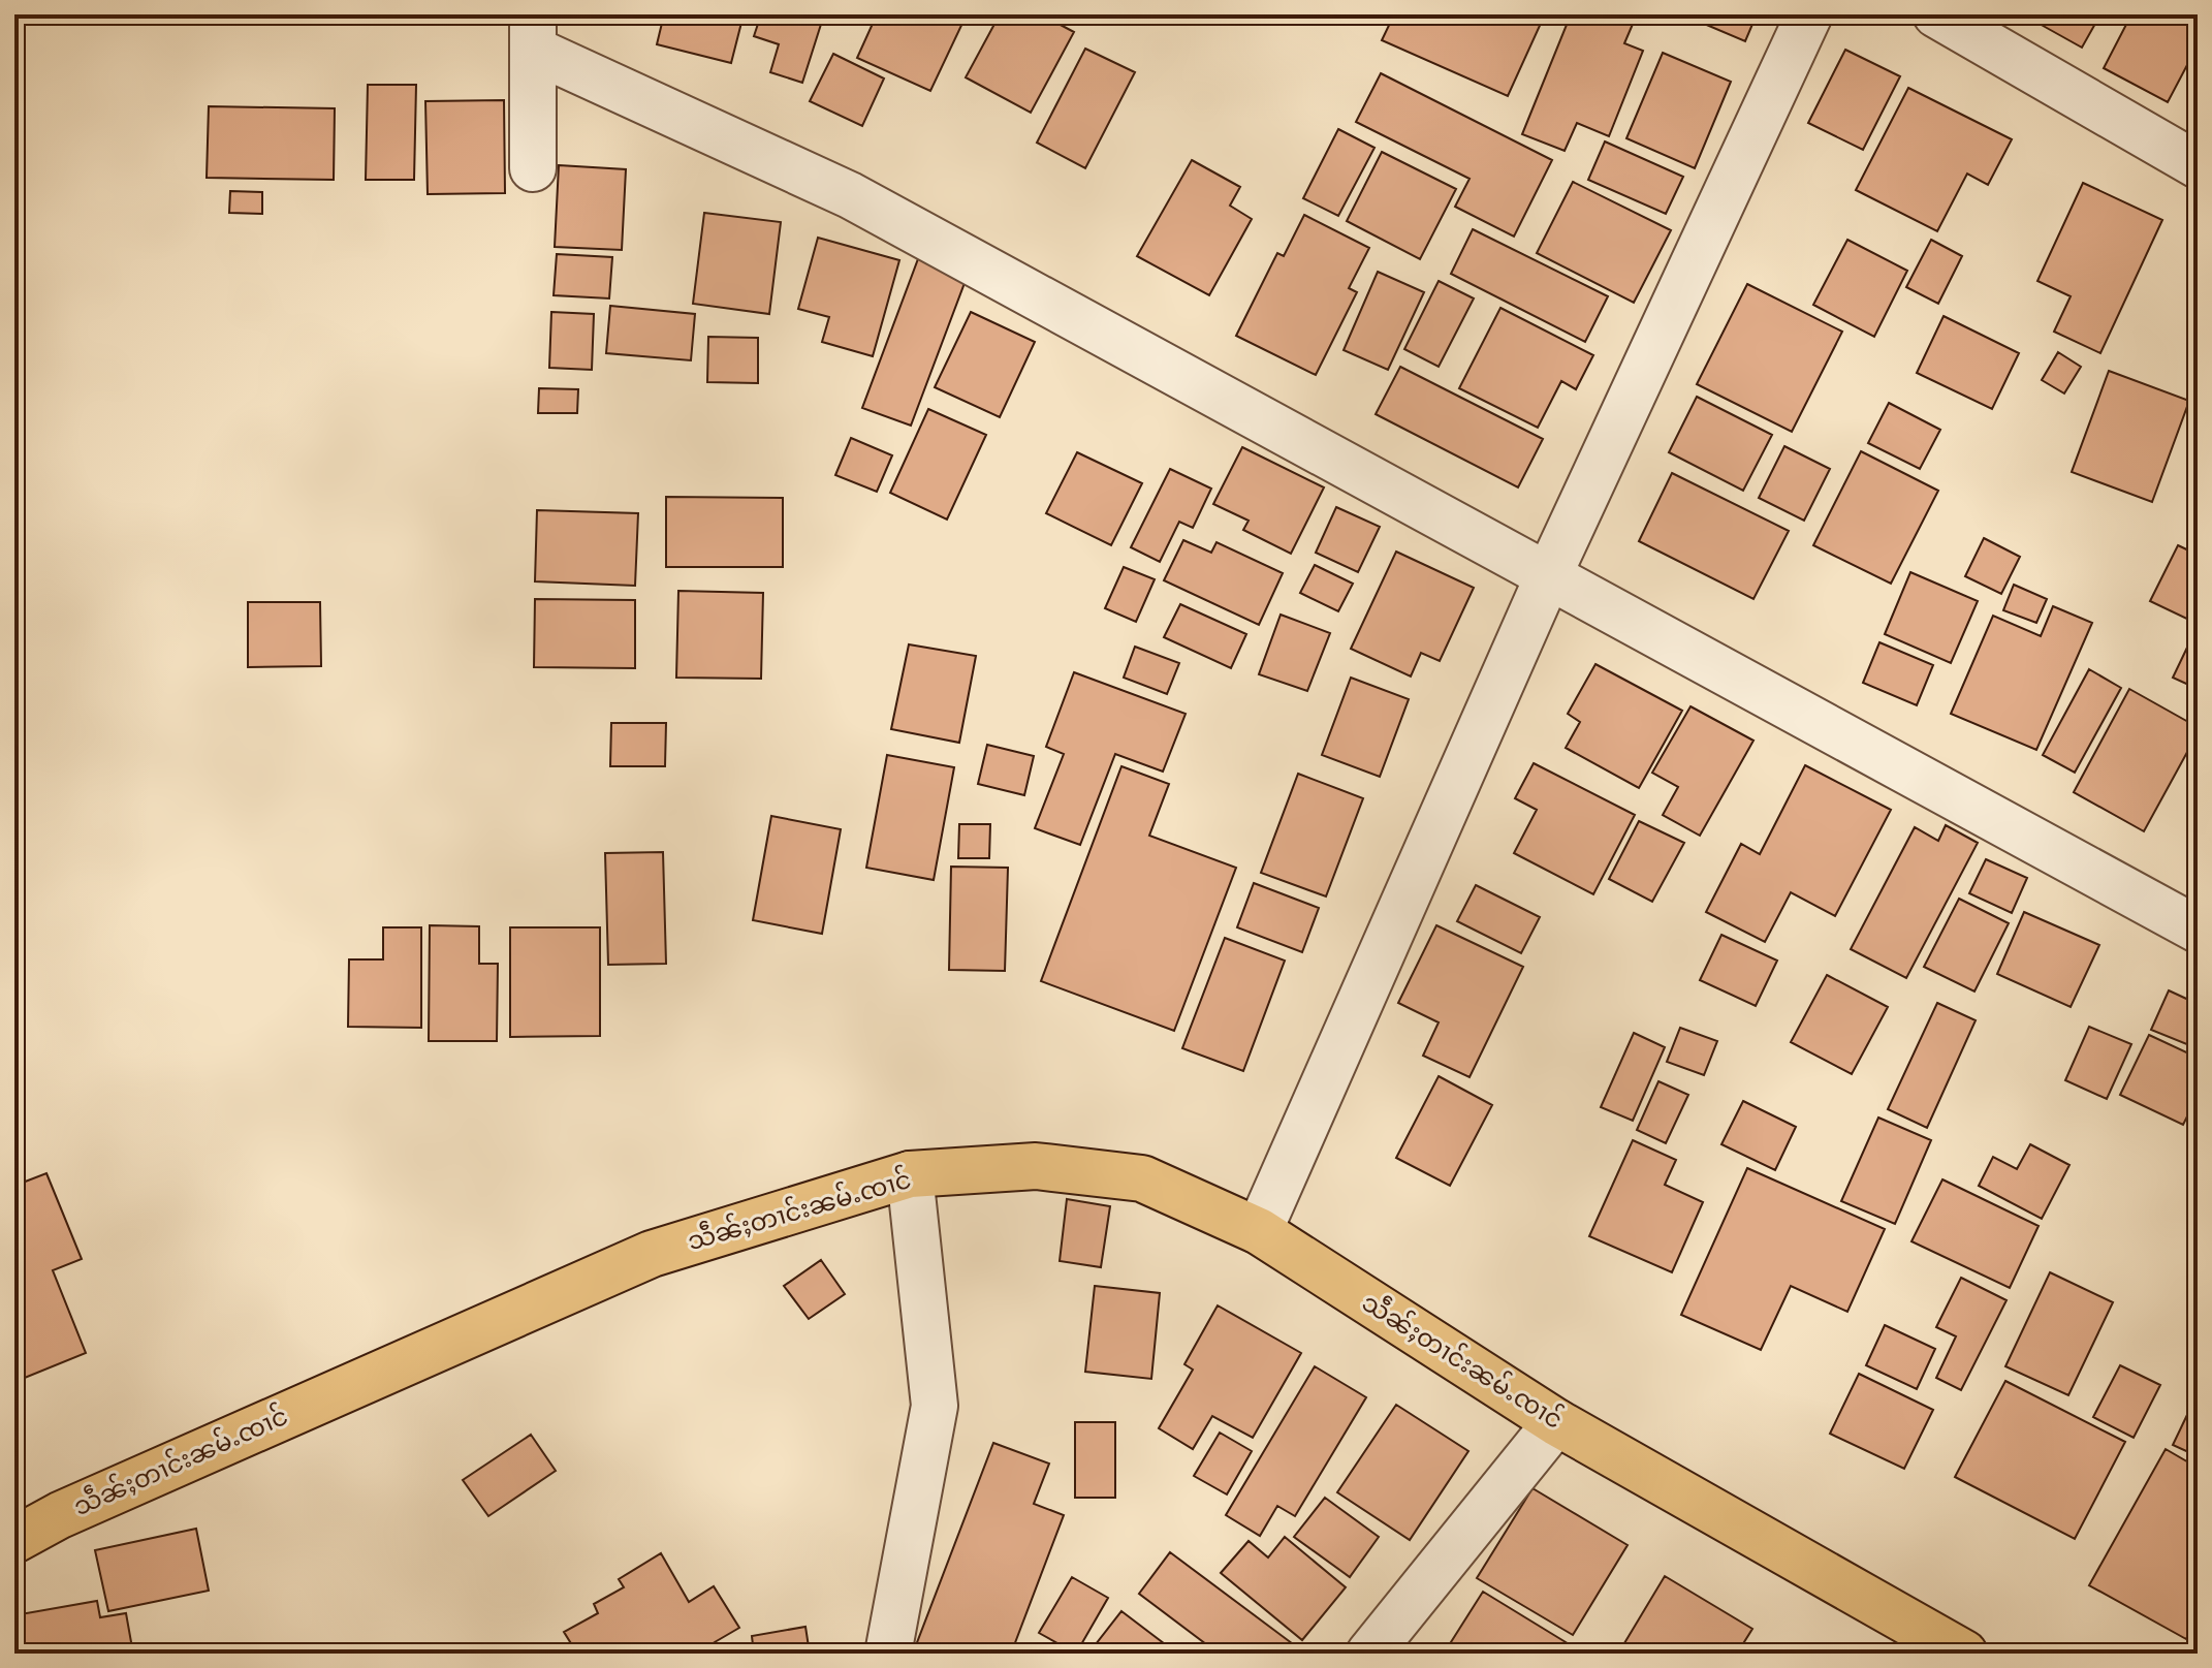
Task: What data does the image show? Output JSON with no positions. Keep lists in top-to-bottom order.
{
  "streets": {
    "highway": ["သဵၼ်ႈတၢင်းၼမ်ႉၸၢင်"]
  }
}
